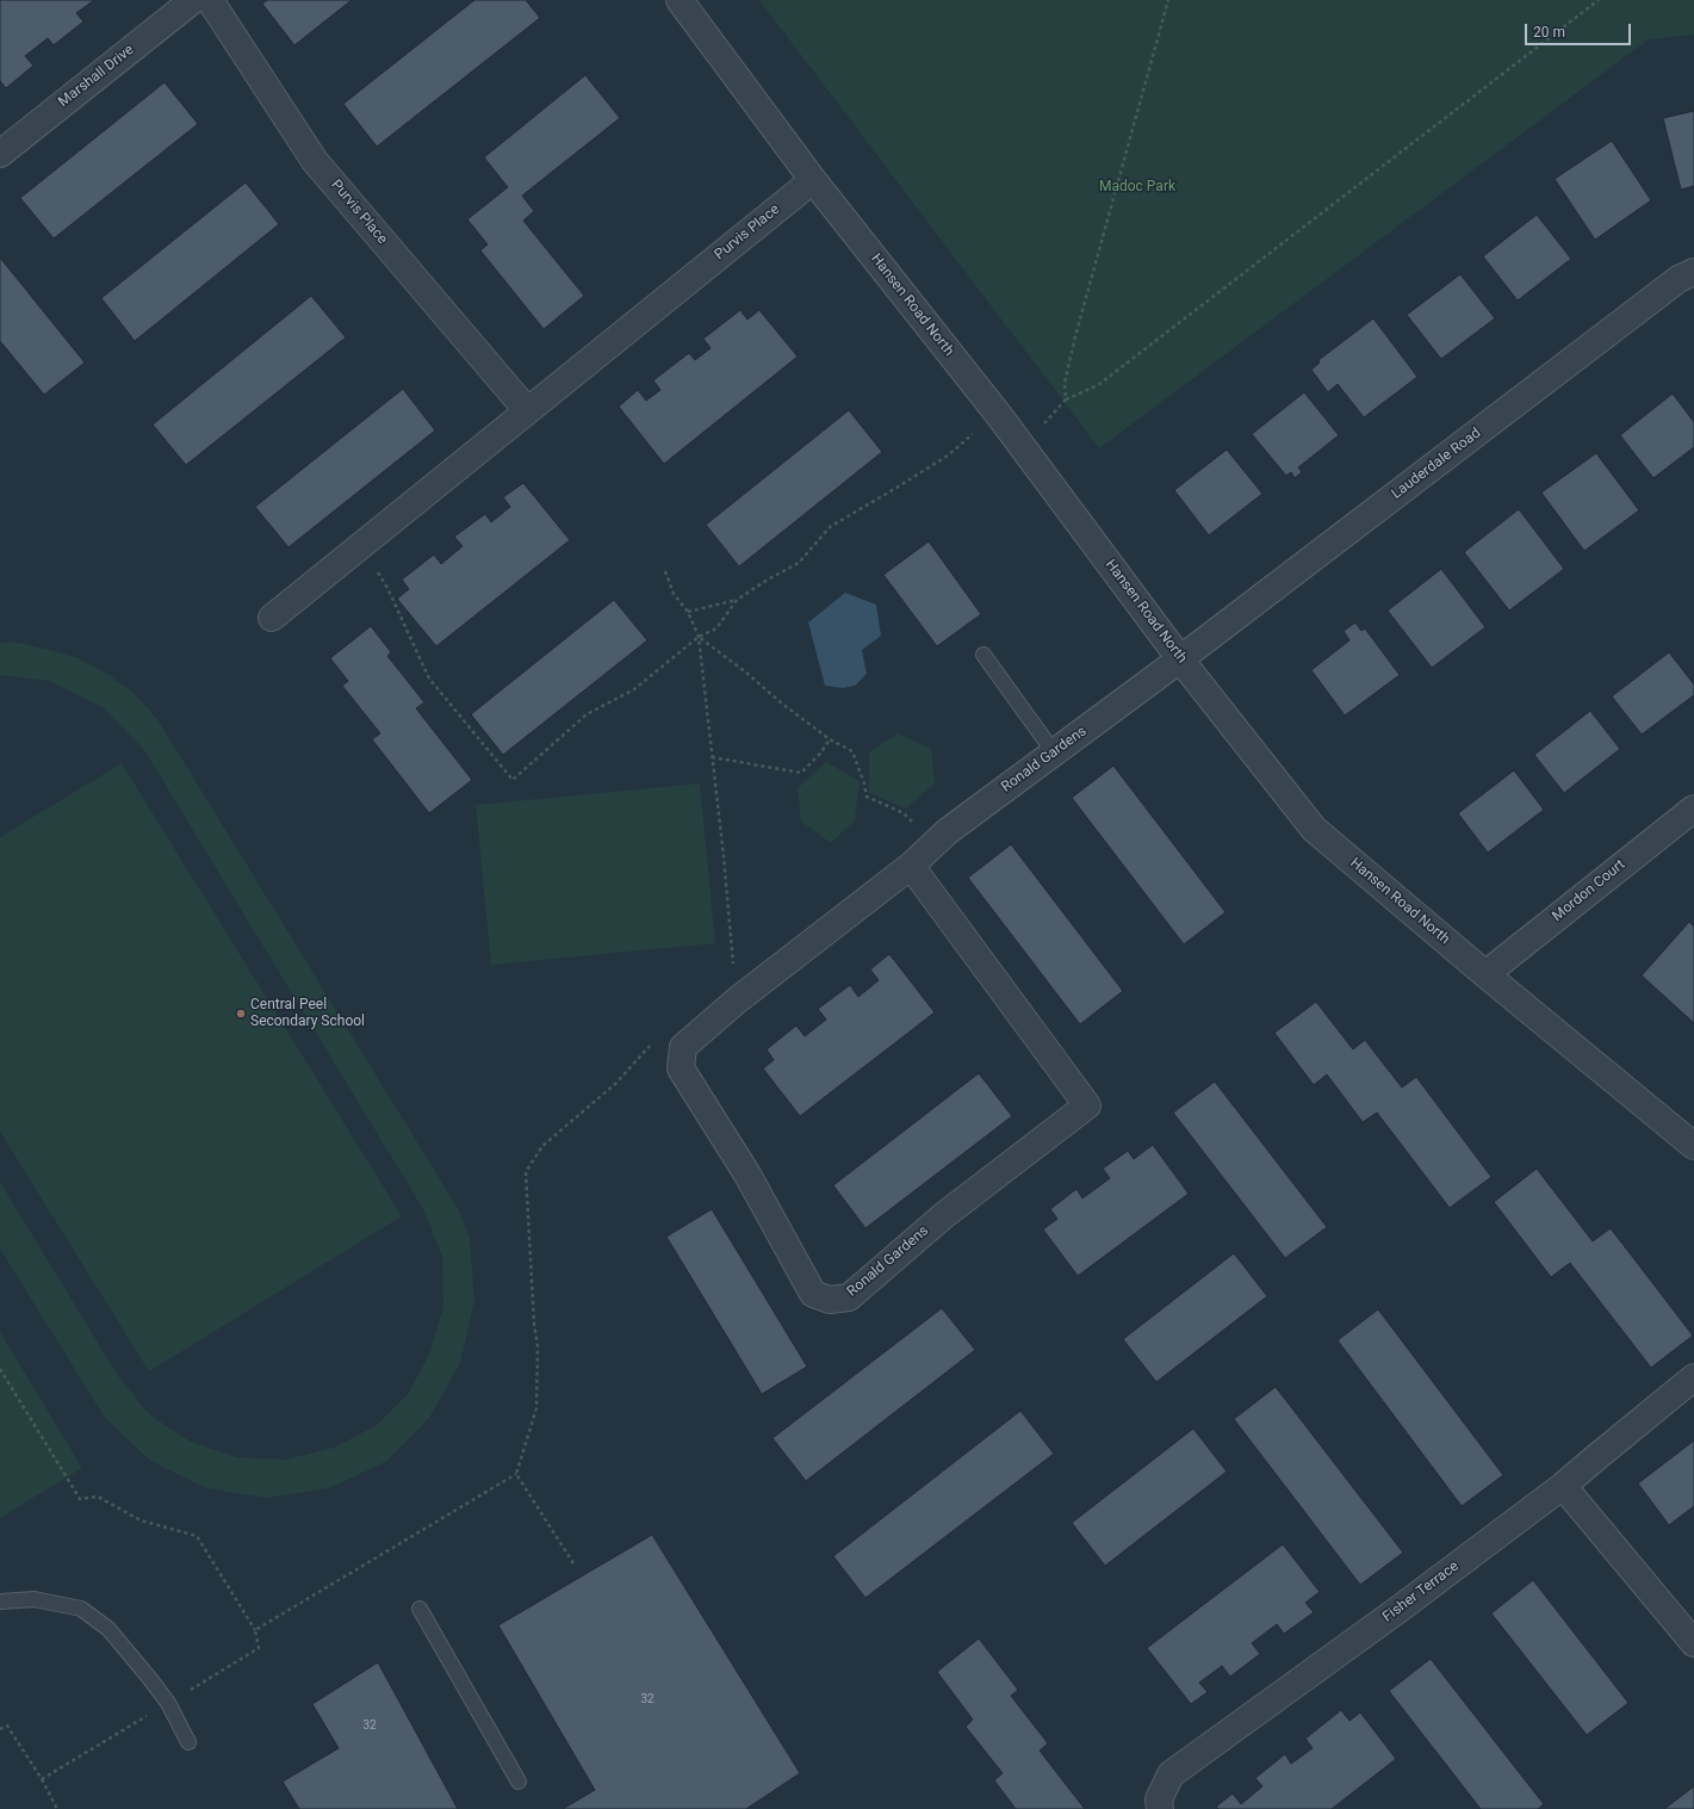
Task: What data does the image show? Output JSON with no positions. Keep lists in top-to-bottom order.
{
  "streets": {
    "street": [
      "Marshall Drive",
      "Purvis Place",
      "Hansen Road North",
      "Lauderdale Road",
      "Ronald Gardens",
      "Mordon Court",
      "Fisher Terrace"
    ]
  },
  "crossings": [
    ["Purvis Place", "Hansen Road North"],
    ["Hansen Road North", "Lauderdale Road"],
    ["Hansen Road North", "Ronald Gardens"],
    ["Hansen Road North", "Mordon Court"],
    ["Lauderdale Road", "Ronald Gardens"]
  ],
  "parks": ["Madoc Park"],
  "places": ["Central Peel Secondary School"],
  "house_numbers": ["32", "32"],
  "scale_bar": "20 m"
}
